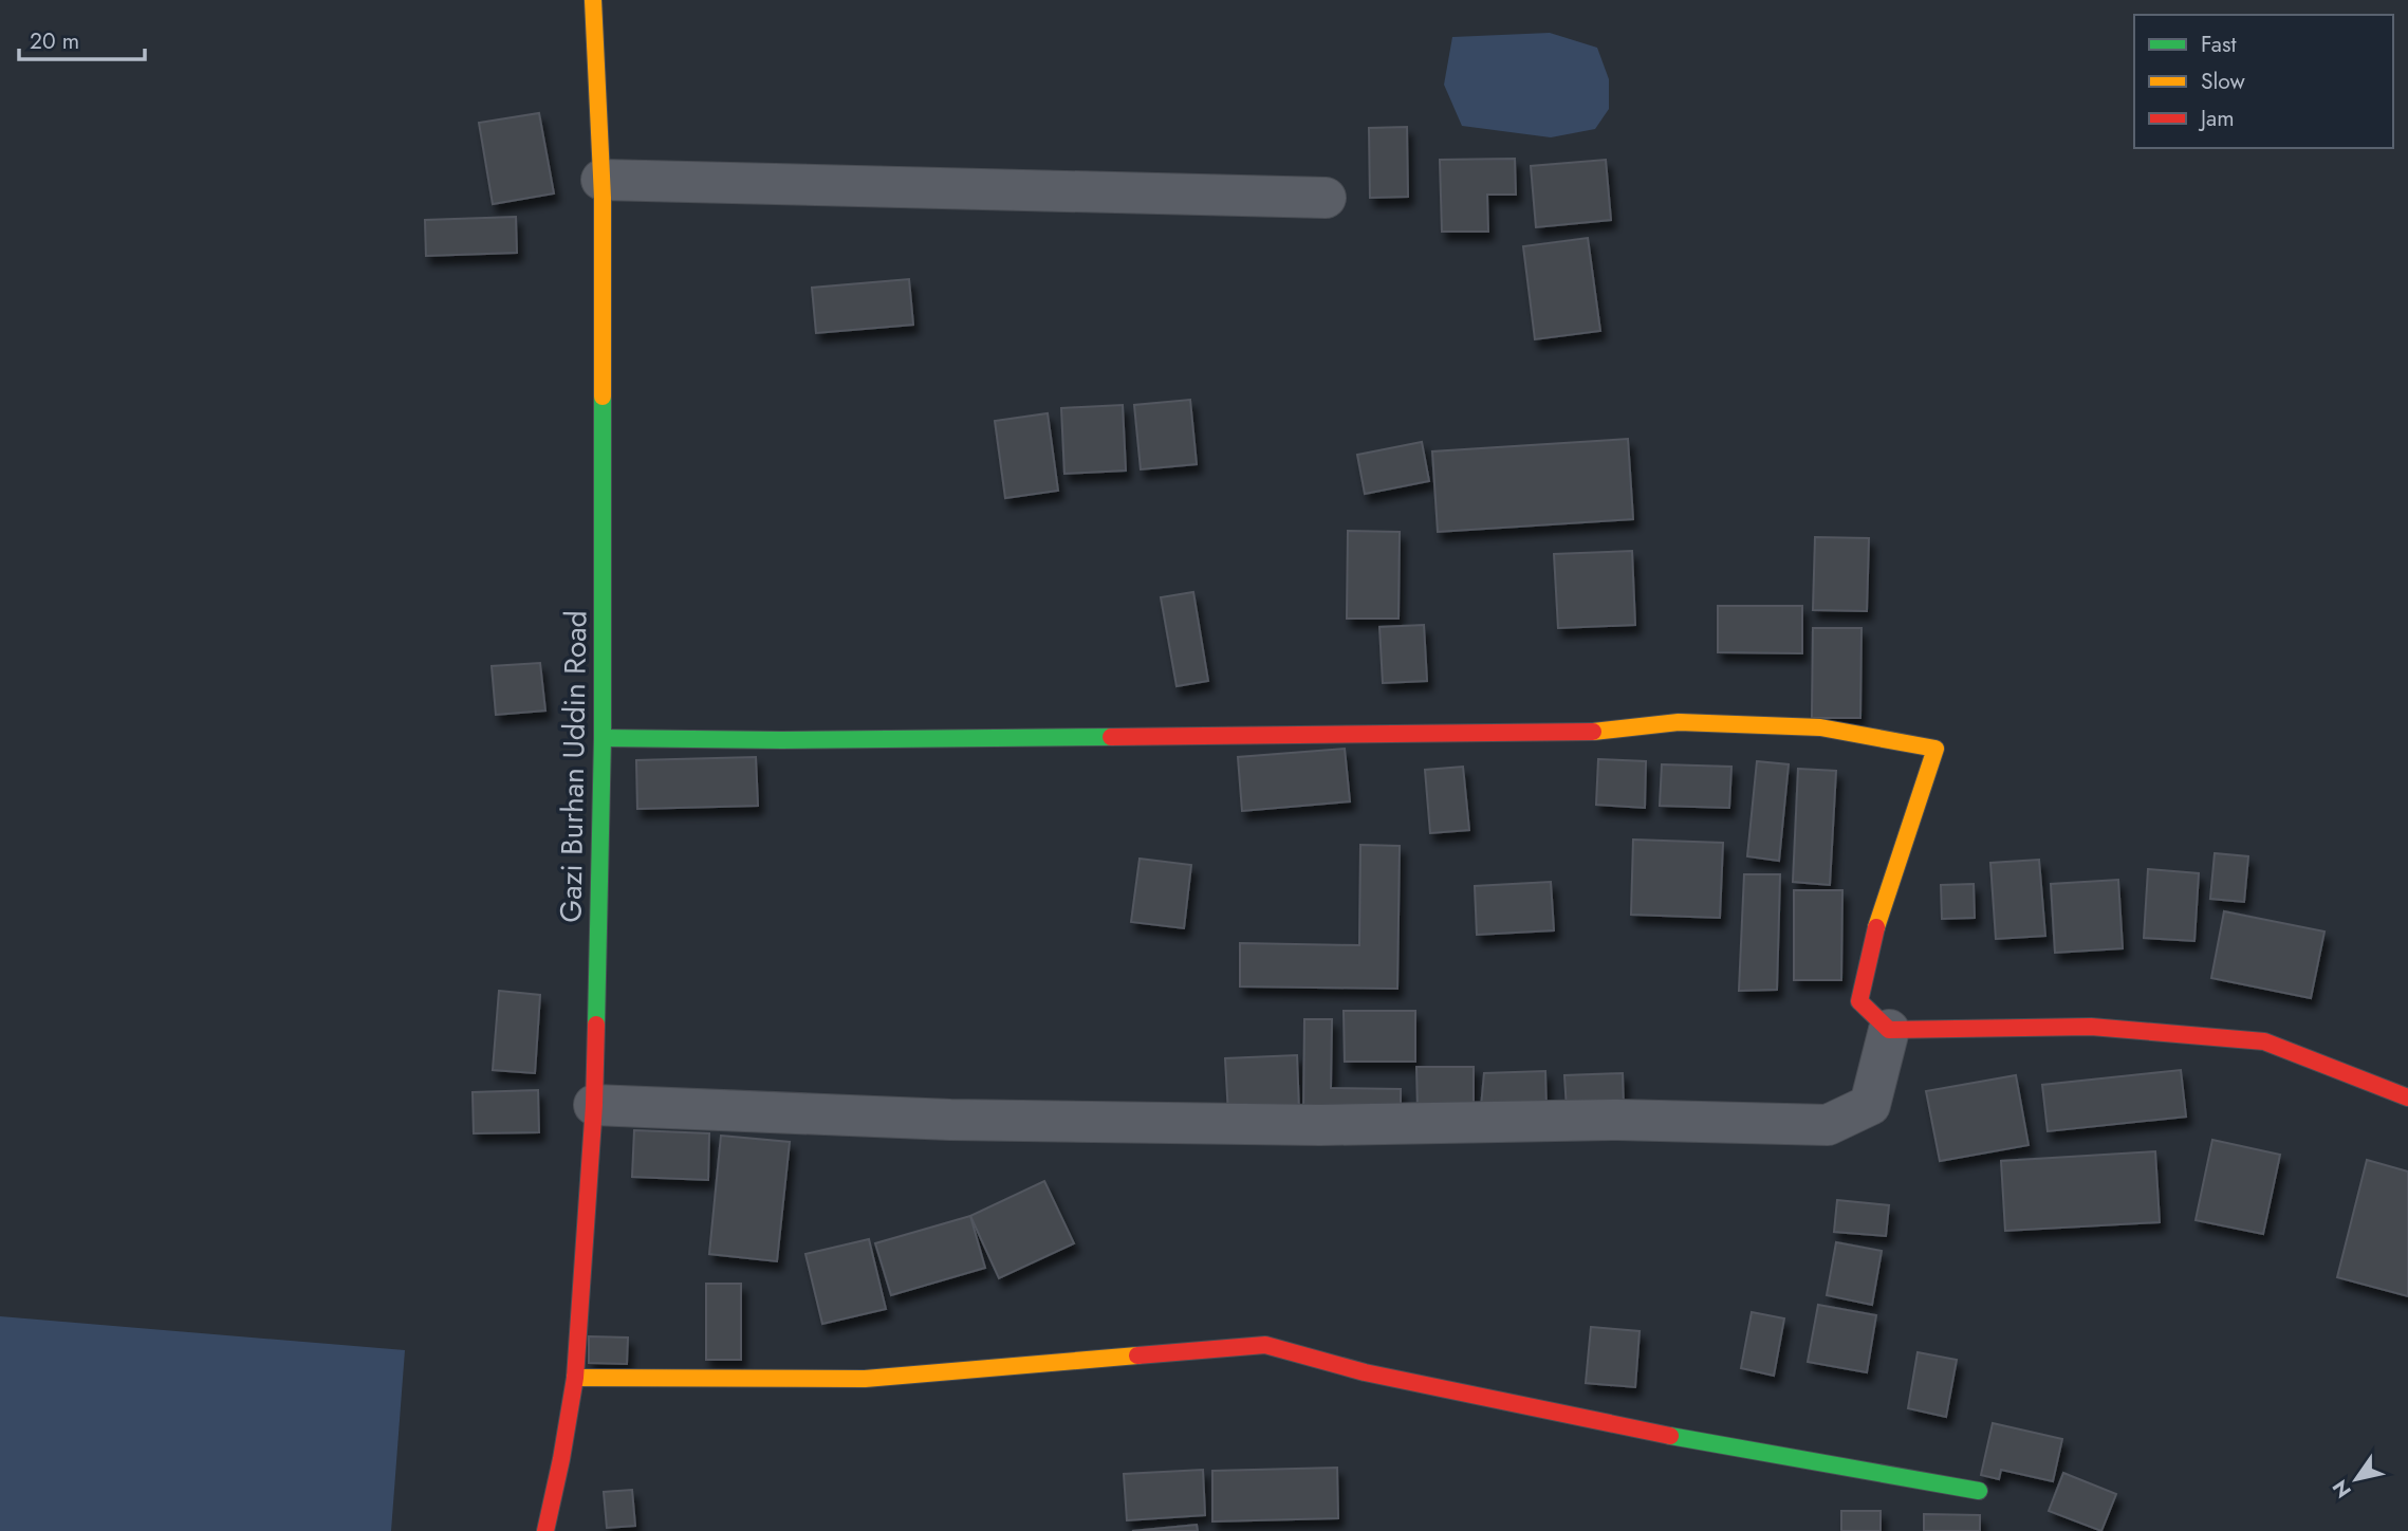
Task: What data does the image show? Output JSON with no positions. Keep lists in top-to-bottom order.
{
  "streets": {
    "street": ["Gazi Burhan Uddin Road"]
  },
  "legend": ["Fast", "Slow", "Jam"],
  "scale_bar": "20 m",
  "north": "bottom left"
}
